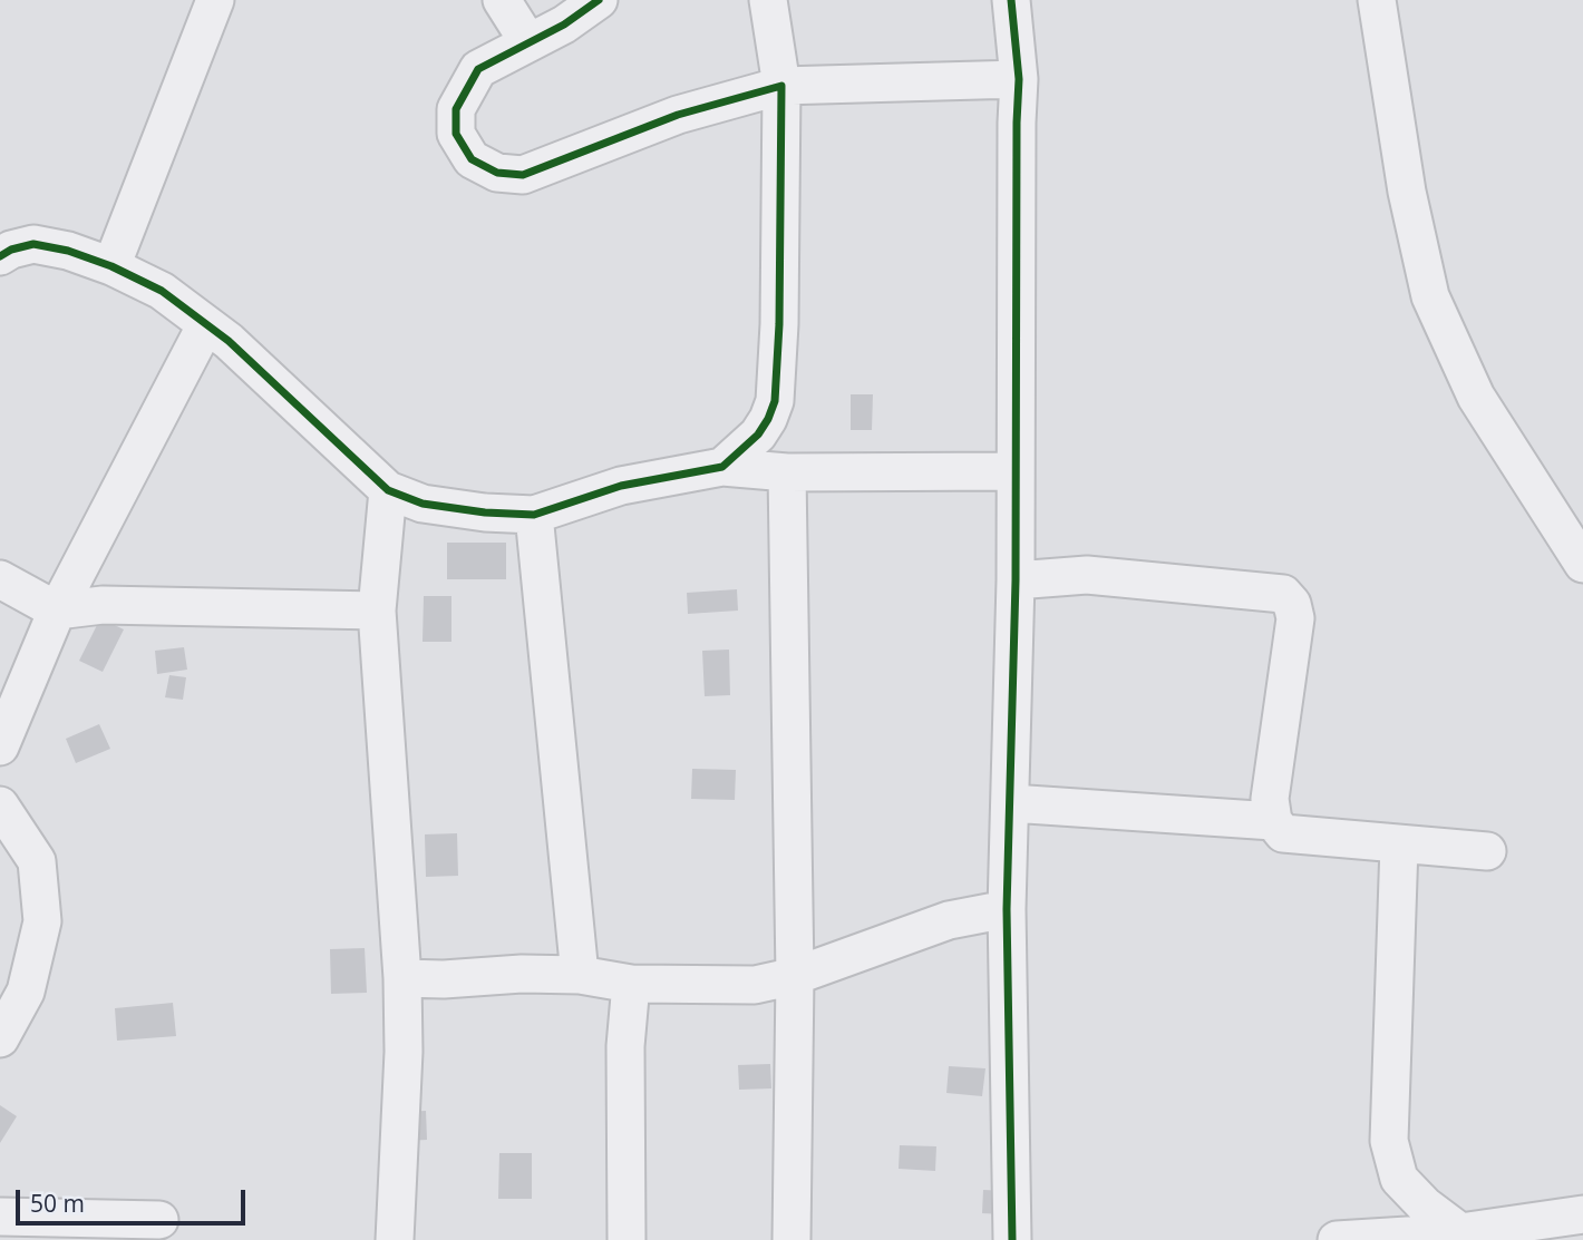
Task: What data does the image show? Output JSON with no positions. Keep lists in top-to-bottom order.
{
  "scale_bar": "50 m"
}
